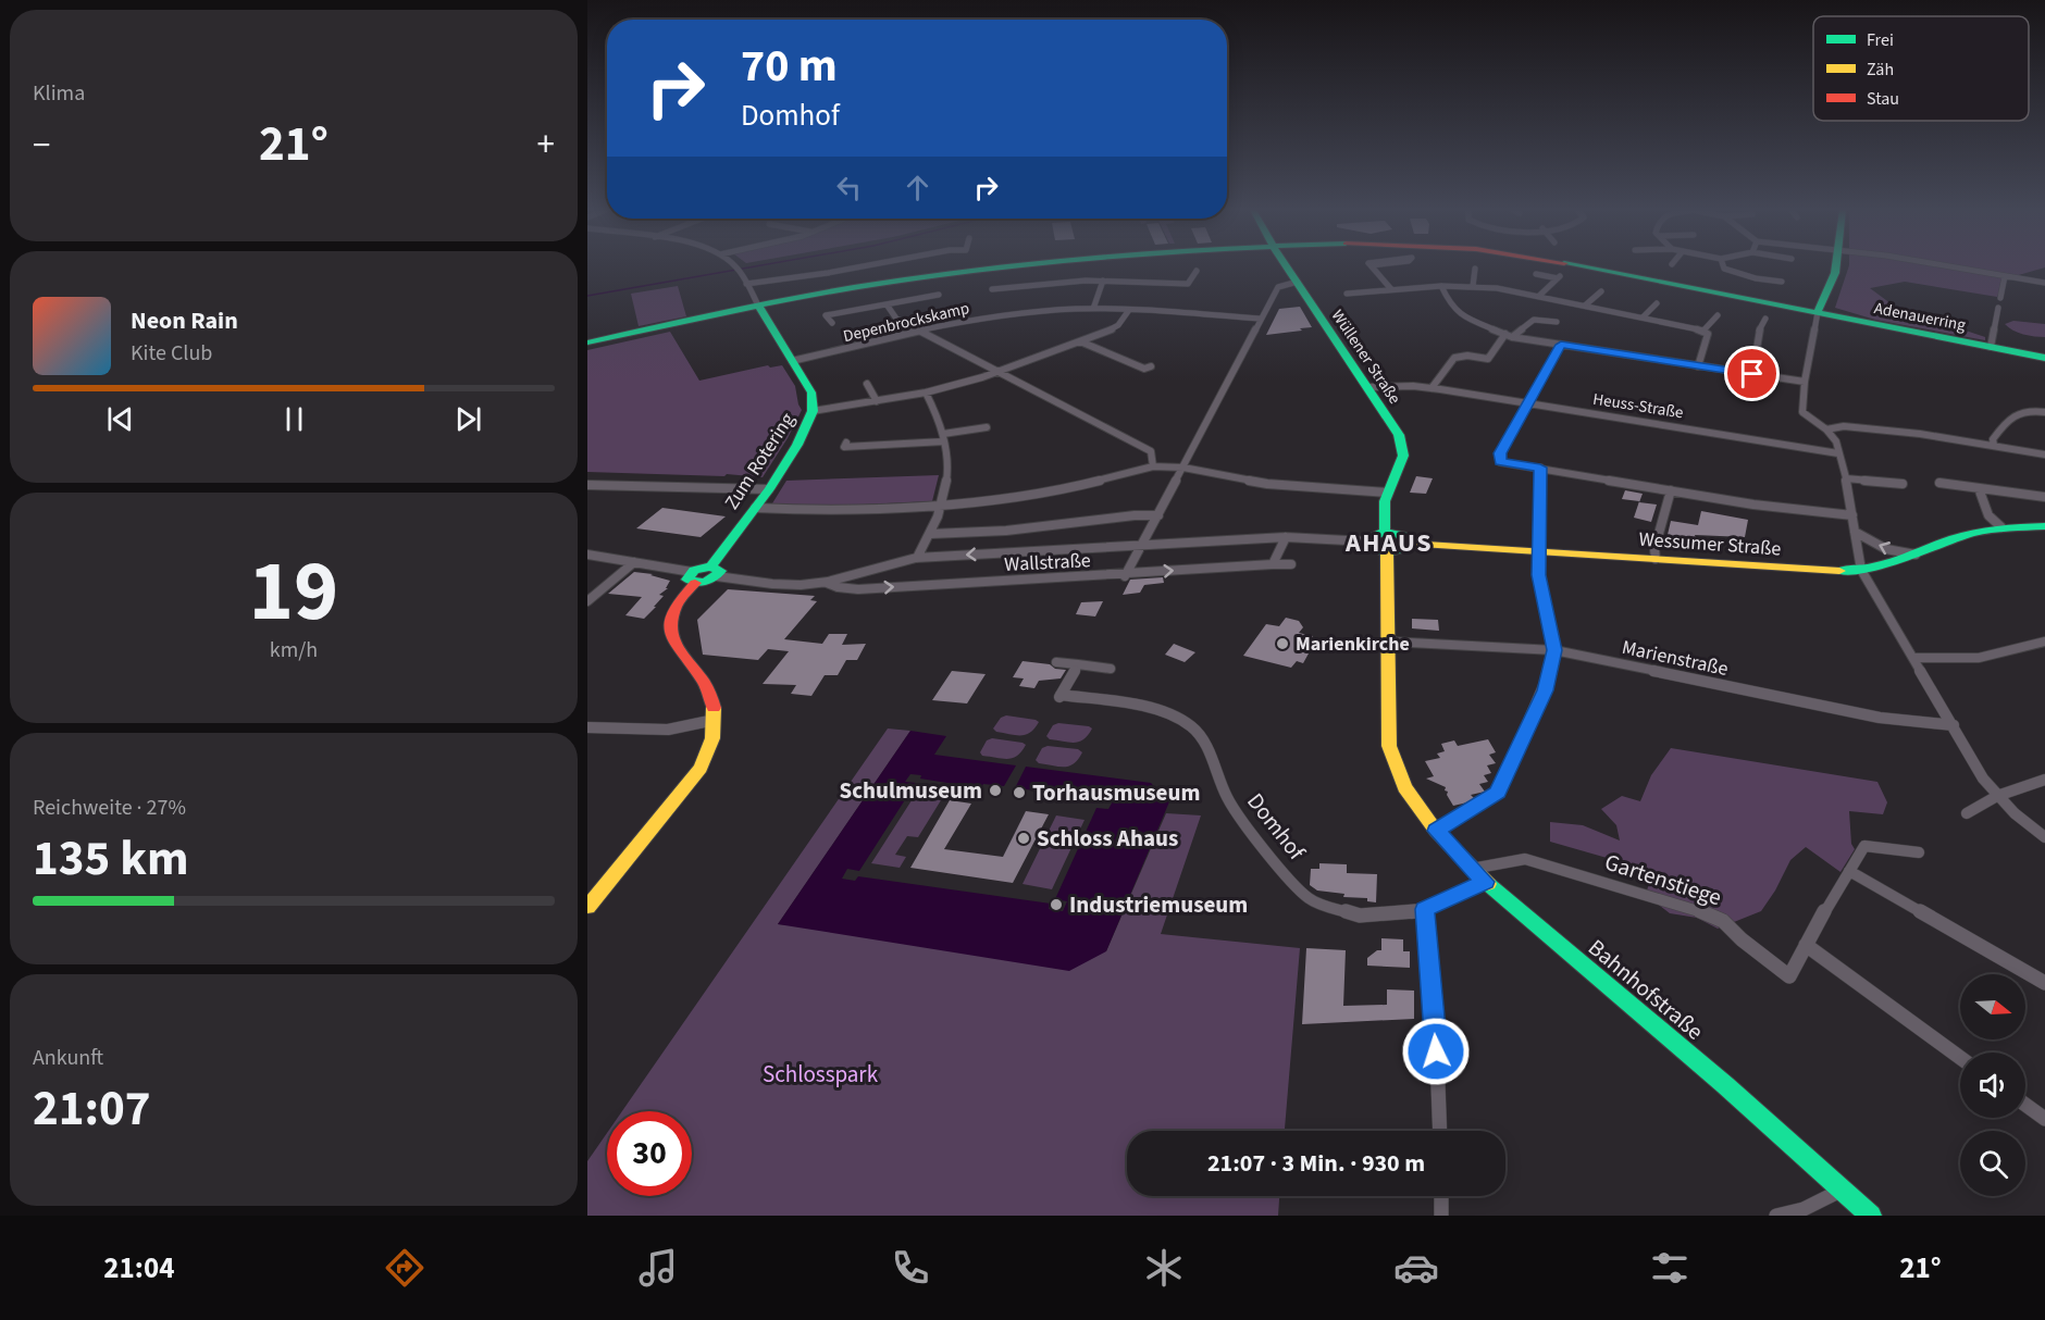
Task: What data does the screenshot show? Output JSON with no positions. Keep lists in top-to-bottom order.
{
  "streets": {
    "street": [
      "Adenauerring",
      "Depenbrockskamp",
      "Wüllener Straße",
      "Heuss-Straße",
      "Zum Rotering",
      "Wessumer Straße",
      "Wallstraße",
      "Marienstraße",
      "Domhof",
      "Gartenstiege",
      "Bahnhofstraße"
    ]
  },
  "crossings": [
    ["Adenauerring", "Zum Rotering"],
    ["Depenbrockskamp", "Zum Rotering"],
    ["Wüllener Straße", "Heuss-Straße"],
    ["Marienstraße", "Bahnhofstraße"],
    ["Domhof", "Bahnhofstraße"],
    ["Gartenstiege", "Bahnhofstraße"]
  ],
  "districts": ["AHAUS"],
  "parks": ["Schlosspark"],
  "places": [
    "Marienkirche",
    "Schulmuseum",
    "Torhausmuseum",
    "Schloss Ahaus",
    "Industriemuseum"
  ],
  "legend": ["Frei", "Zäh", "Stau"],
  "north": "right",
  "page": {
    "tile": [
      "Klima",
      ["19", "km/h"],
      ["Reichweite · 27%", "135 km"],
      ["Ankunft", "21:07"]
    ],
    "turn": ["70 m", "Domhof"],
    "heat": ["−", "21°", "+"],
    "song": ["Neon Rain", "Kite Club"],
    "limit": "30",
    "trip": "21:07 · 3 Min. · 930 m",
    "tabs": ["21:04", "21°"]
  }
}
